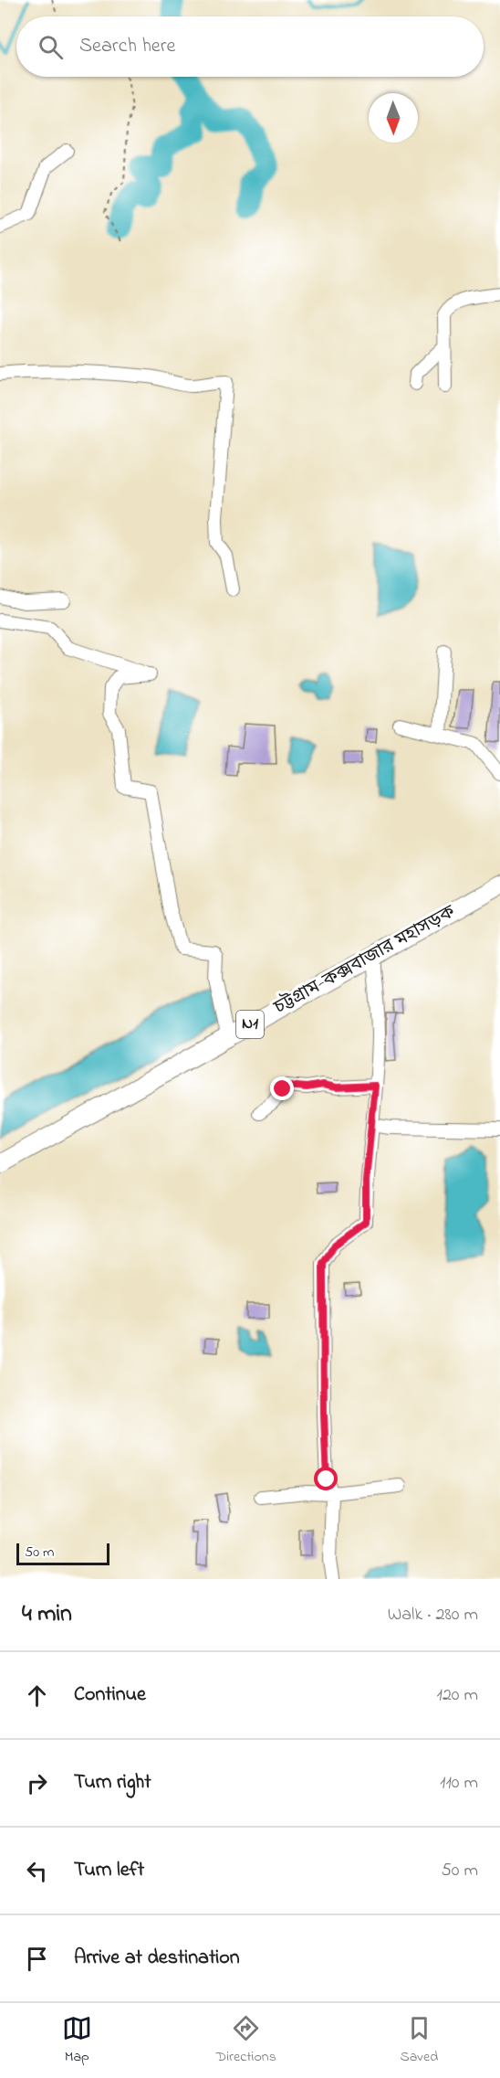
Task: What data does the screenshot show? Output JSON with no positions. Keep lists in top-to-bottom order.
{
  "streets": {
    "highway": ["চট্টগ্রাম-কক্সবাজার মহাসড়ক", "N1"]
  },
  "scale_bar": "50 m",
  "north": "bottom",
  "page": {
    "search": "Search here",
    "scale": "50 m",
    "heading": ["4 min", "Walk · 280 m"],
    "list": [
      ["Continue", "120 m"],
      ["Turn right", "110 m"],
      ["Turn left", "50 m"],
      "Arrive at destination"
    ],
    "nav": ["Map", "Directions", "Saved"]
  }
}
